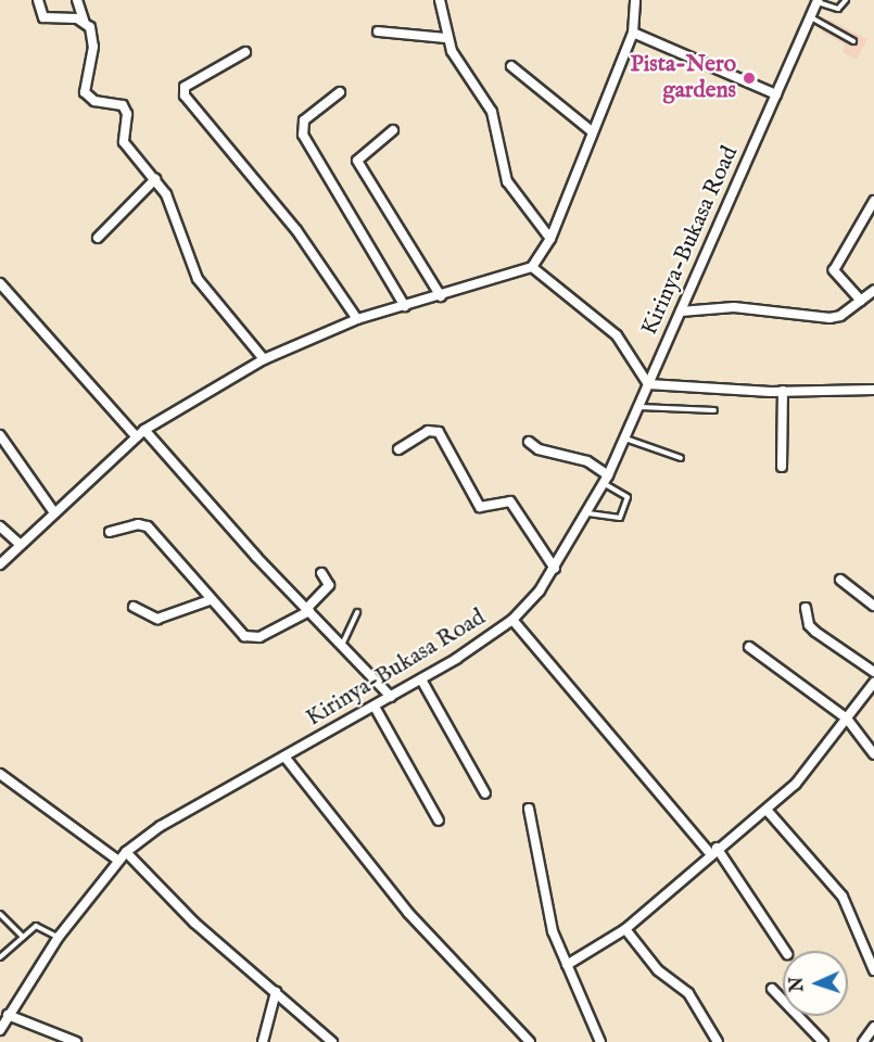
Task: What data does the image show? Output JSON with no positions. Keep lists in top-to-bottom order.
{
  "streets": {
    "street": ["Kirinya-Bukasa Road"]
  },
  "places": ["Pista-Nero gardens"],
  "north": "left"
}
